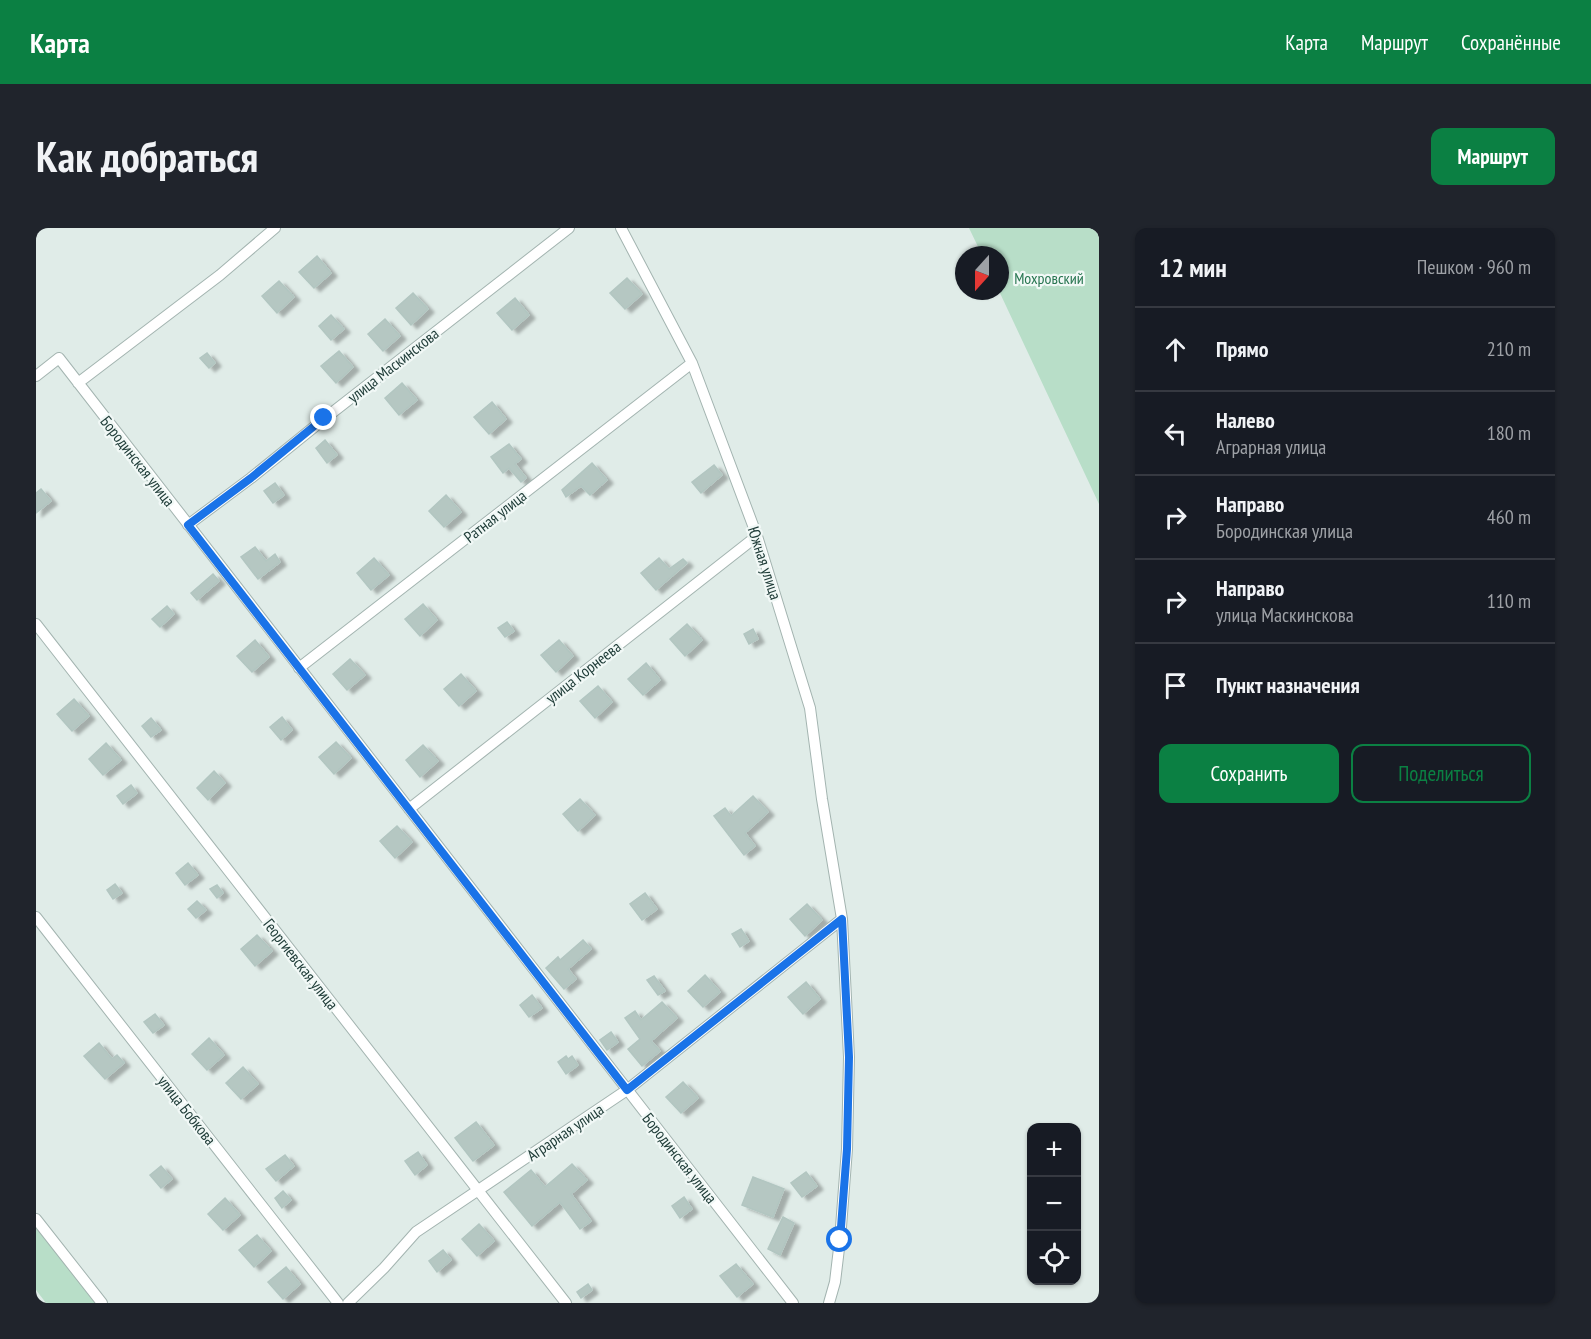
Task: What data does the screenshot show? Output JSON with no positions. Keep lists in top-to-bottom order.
{
  "streets": {
    "street": [
      "улица Маскинскова",
      "Бородинская улица",
      "Ратная улица",
      "Южная улица",
      "улица Корнеева",
      "Георгиевская улица",
      "улица Бобкова",
      "Аграрная улица"
    ]
  },
  "crossings": [
    ["улица Маскинскова", "Бородинская улица"],
    ["Бородинская улица", "Ратная улица"],
    ["Бородинская улица", "улица Корнеева"],
    ["Бородинская улица", "Аграрная улица"],
    ["Ратная улица", "Южная улица"],
    ["Южная улица", "улица Корнеева"],
    ["Южная улица", "Аграрная улица"],
    ["Георгиевская улица", "Аграрная улица"]
  ],
  "parks": ["Мохровский"],
  "north": "bottom",
  "page": {
    "header": "Карта",
    "nav": ["Карта", "Маршрут", "Сохранённые"],
    "buttons": [
      "Маршрут",
      ["Сохранить", "Поделиться"]
    ],
    "title": "Как добраться",
    "heading": ["12 мин", "Пешком · 960 m"],
    "list": [
      ["Прямо", "210 m"],
      ["Налево", "Аграрная улица", "180 m"],
      ["Направо", "Бородинская улица", "460 m"],
      ["Направо", "улица Маскинскова", "110 m"],
      "Пункт назначения"
    ],
    "map_buttons": ["+", "−"]
  }
}
